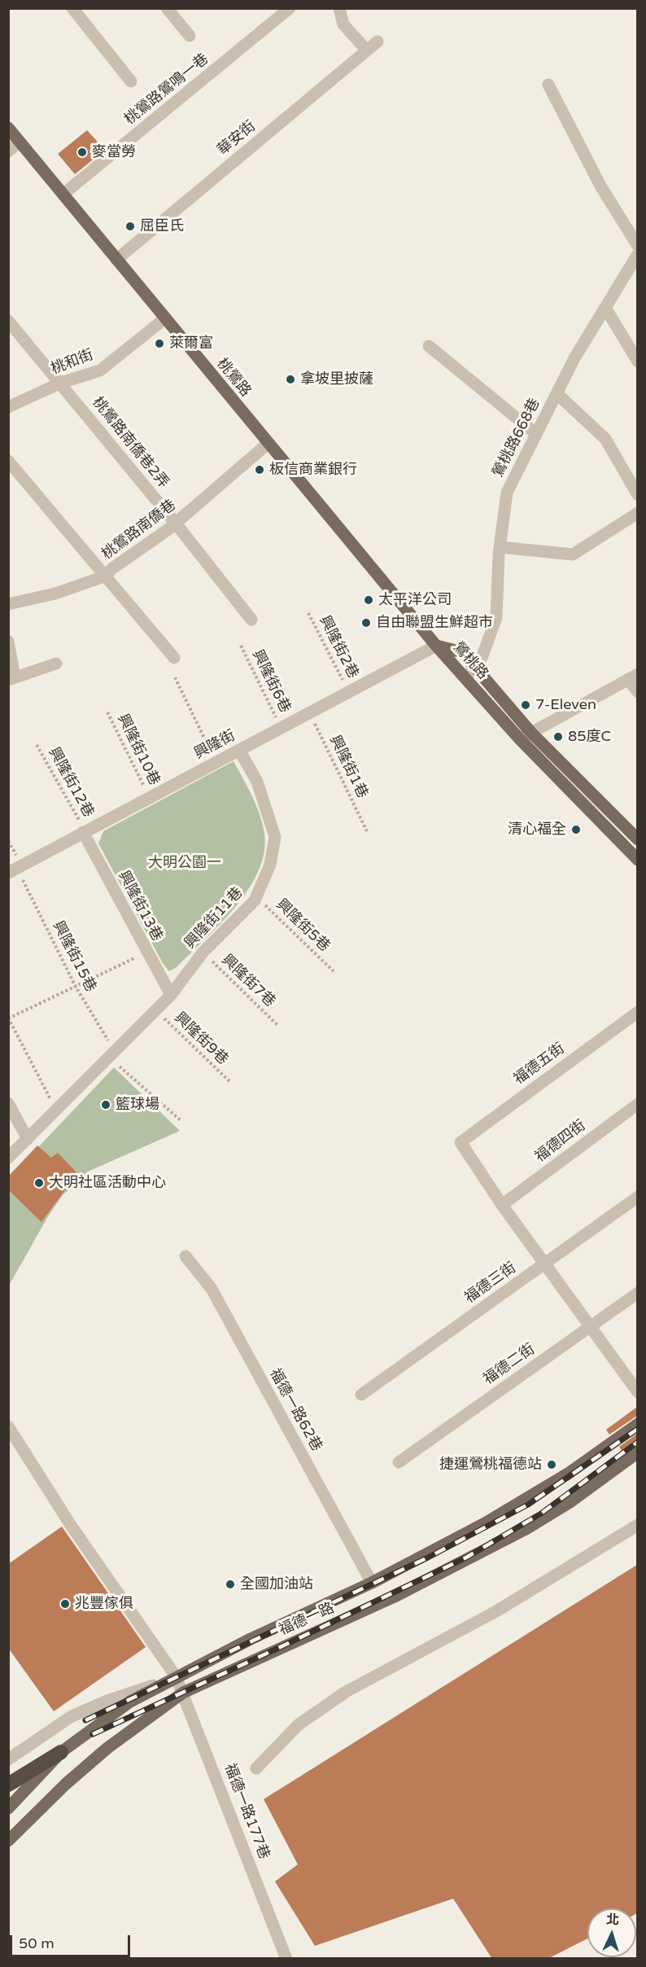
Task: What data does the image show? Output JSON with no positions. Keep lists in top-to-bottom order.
{
  "streets": {
    "main road": ["桃鶯路", "鶯桃路", "福德一路"],
    "street": [
      "桃鶯路鶯鳴一巷",
      "華安街",
      "桃和街",
      "鶯桃路668巷",
      "桃鶯路南僑巷2弄",
      "桃鶯路南僑巷",
      "興隆街",
      "興隆街13巷",
      "興隆街11巷",
      "福德五街",
      "福德四街",
      "福德三街",
      "福德二街",
      "福德一路62巷",
      "福德一路177巷"
    ],
    "path": [
      "興隆街2巷",
      "興隆街6巷",
      "興隆街10巷",
      "興隆街1巷",
      "興隆街12巷",
      "興隆街5巷",
      "興隆街15巷",
      "興隆街7巷",
      "興隆街9巷"
    ]
  },
  "crossings": [
    ["桃鶯路鶯鳴一巷", "桃鶯路"],
    ["華安街", "桃鶯路"],
    ["桃和街", "桃鶯路"],
    ["桃和街", "桃鶯路南僑巷2弄"],
    ["桃鶯路", "桃鶯路南僑巷"],
    ["桃鶯路", "鶯桃路"],
    ["桃鶯路", "興隆街"],
    ["鶯桃路668巷", "鶯桃路"],
    ["桃鶯路南僑巷2弄", "桃鶯路南僑巷"],
    ["興隆街2巷", "興隆街"],
    ["鶯桃路", "興隆街"],
    ["興隆街6巷", "興隆街"],
    ["興隆街", "興隆街10巷"],
    ["興隆街", "興隆街1巷"],
    ["興隆街", "興隆街12巷"],
    ["興隆街", "興隆街13巷"],
    ["興隆街", "興隆街11巷"],
    ["興隆街", "興隆街15巷"],
    ["興隆街12巷", "興隆街13巷"],
    ["興隆街13巷", "興隆街11巷"],
    ["興隆街11巷", "興隆街5巷"],
    ["興隆街11巷", "興隆街15巷"],
    ["興隆街11巷", "興隆街7巷"],
    ["興隆街11巷", "興隆街9巷"],
    ["福德五街", "福德四街"],
    ["福德一路62巷", "福德一路"],
    ["福德一路", "福德一路177巷"]
  ],
  "parks": ["大明公園一"],
  "places": [
    "麥當勞",
    "屈臣氏",
    "萊爾富",
    "拿坡里披薩",
    "板信商業銀行",
    "太平洋公司",
    "自由聯盟生鮮超市",
    "7-Eleven",
    "85度C",
    "清心福全",
    "籃球場",
    "大明社區活動中心",
    "捷運鶯桃福德站",
    "全國加油站",
    "兆豐傢俱"
  ],
  "scale_bar": "50 m",
  "north": "top"
}
